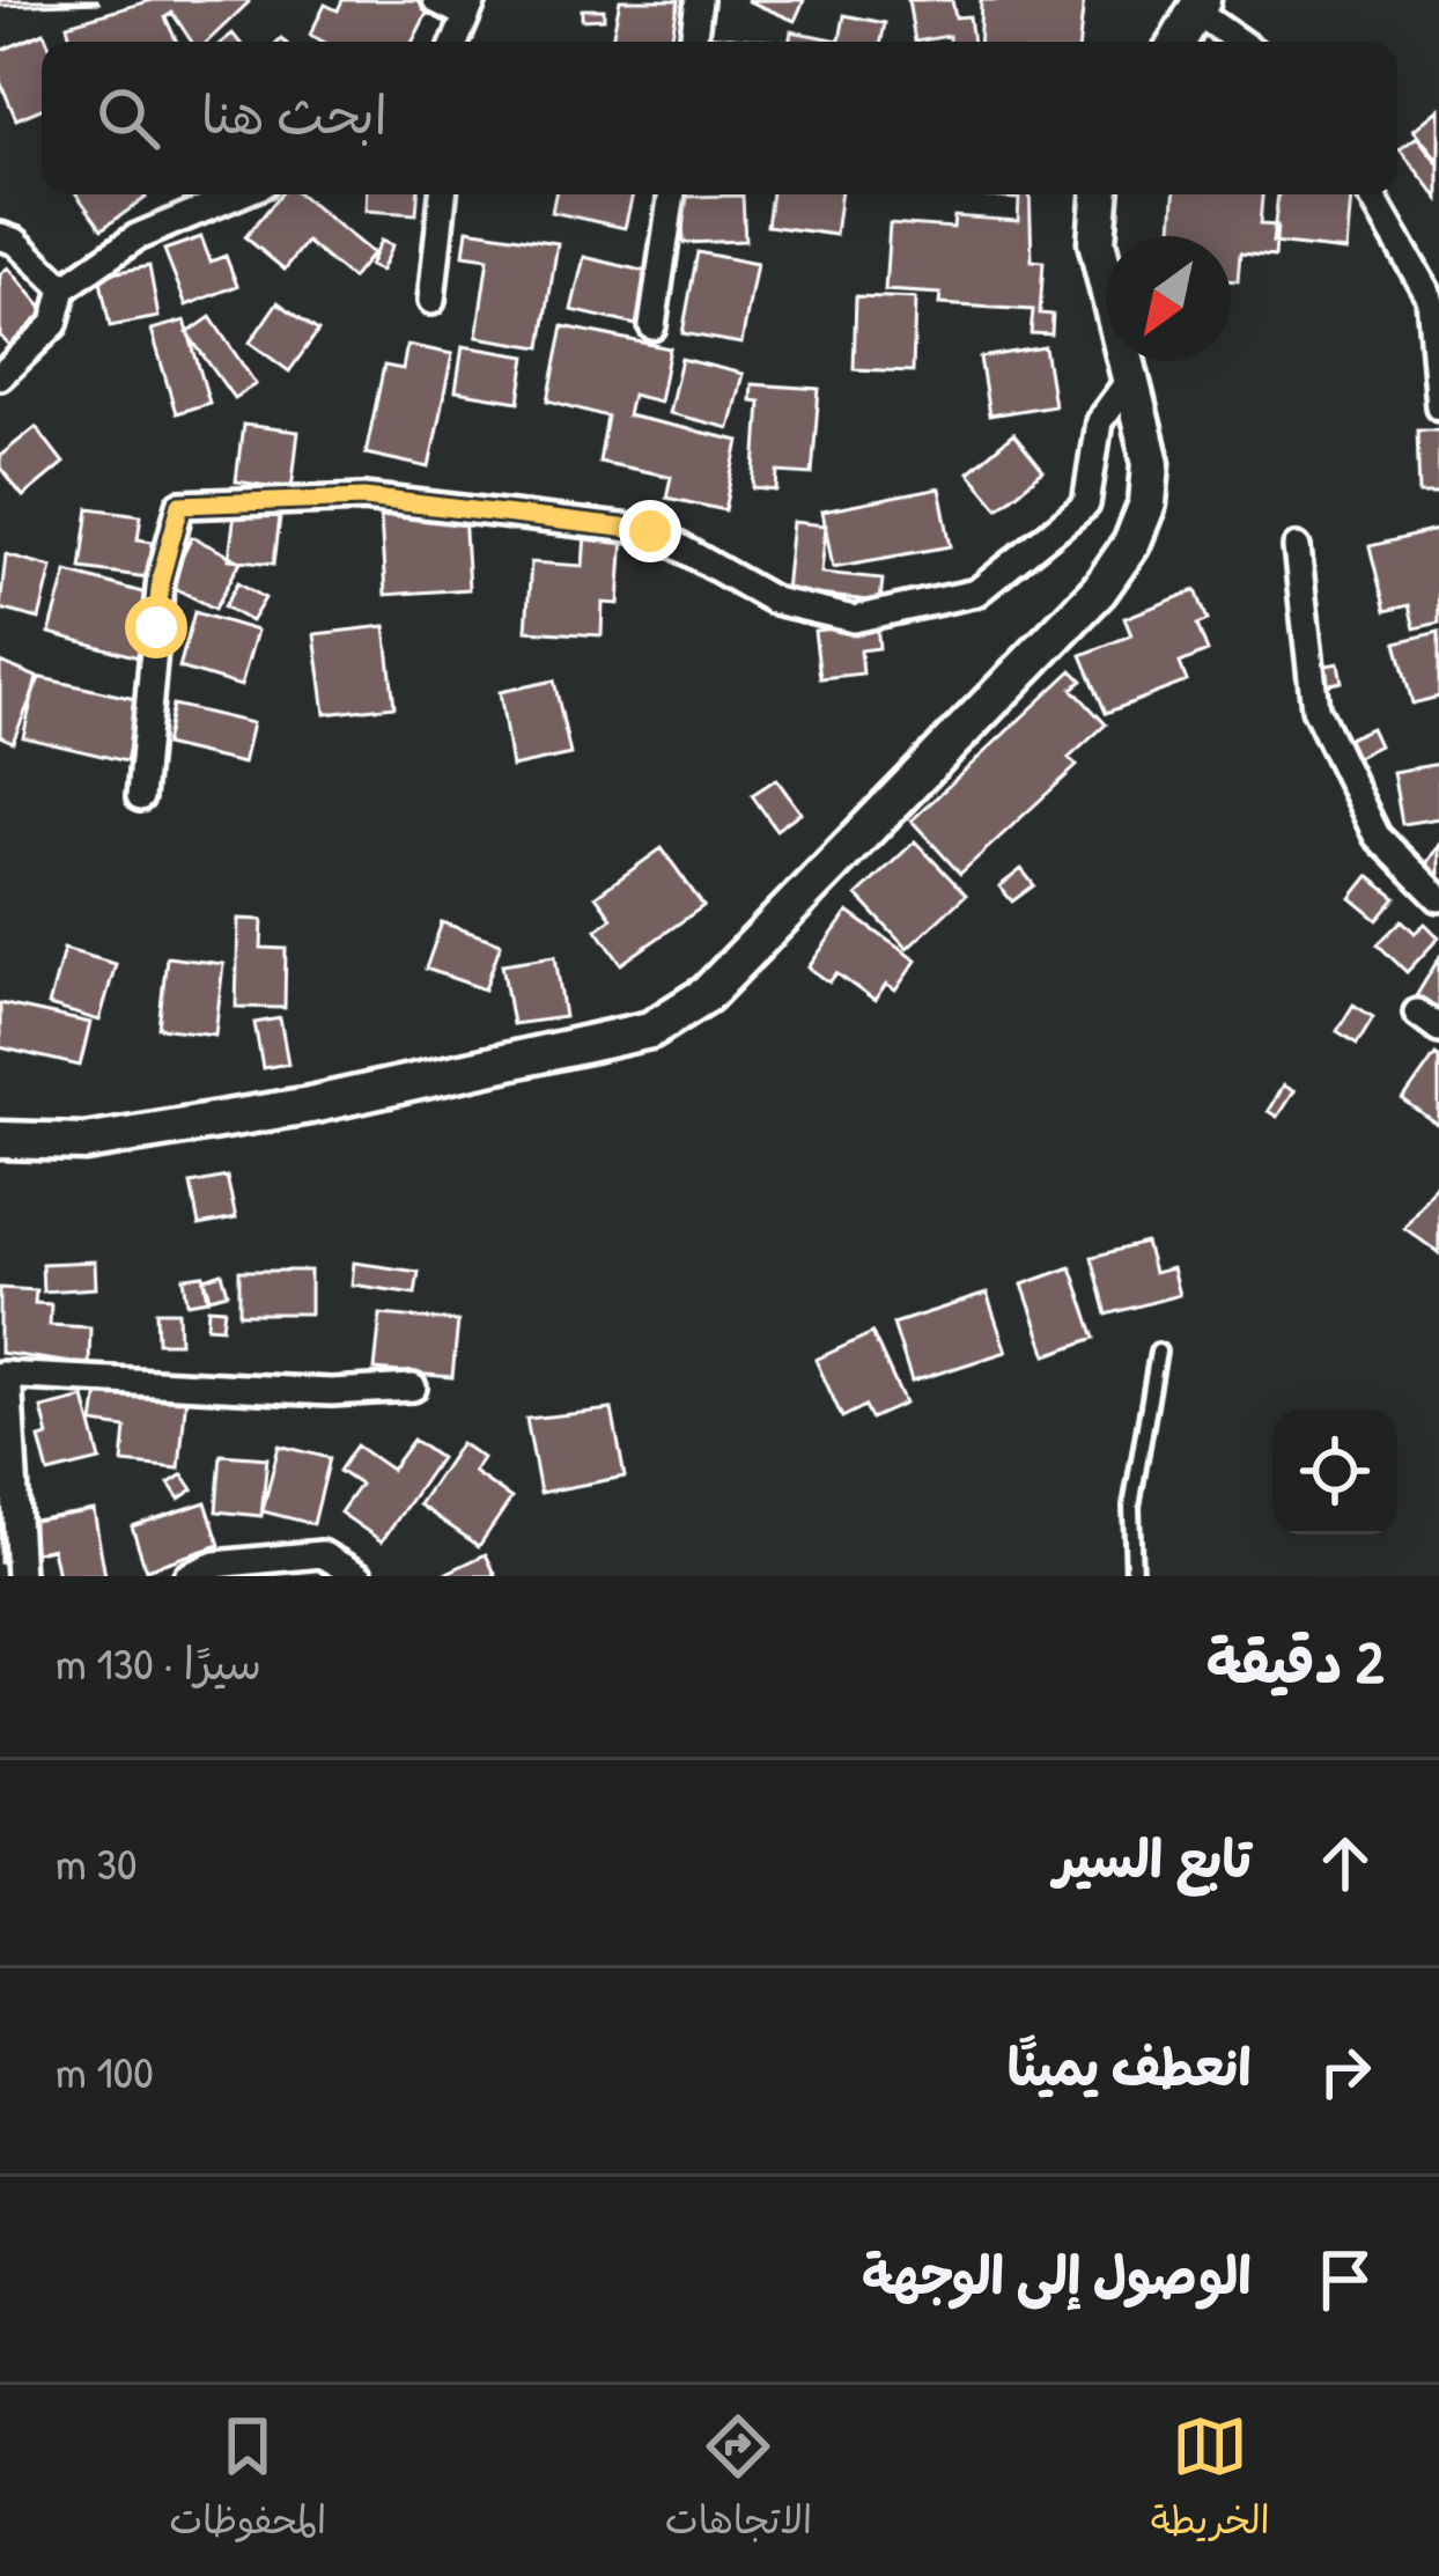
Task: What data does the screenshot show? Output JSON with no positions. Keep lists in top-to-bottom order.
{
  "north": "bottom left",
  "page": {
    "search": "ابحث هنا",
    "heading": ["2 دقيقة", "سيرًا · 130 m"],
    "list": [
      ["تابع السير", "30 m"],
      ["انعطف يمينًا", "100 m"],
      "الوصول إلى الوجهة"
    ],
    "nav": ["الخريطة", "الاتجاهات", "المحفوظات"]
  }
}
